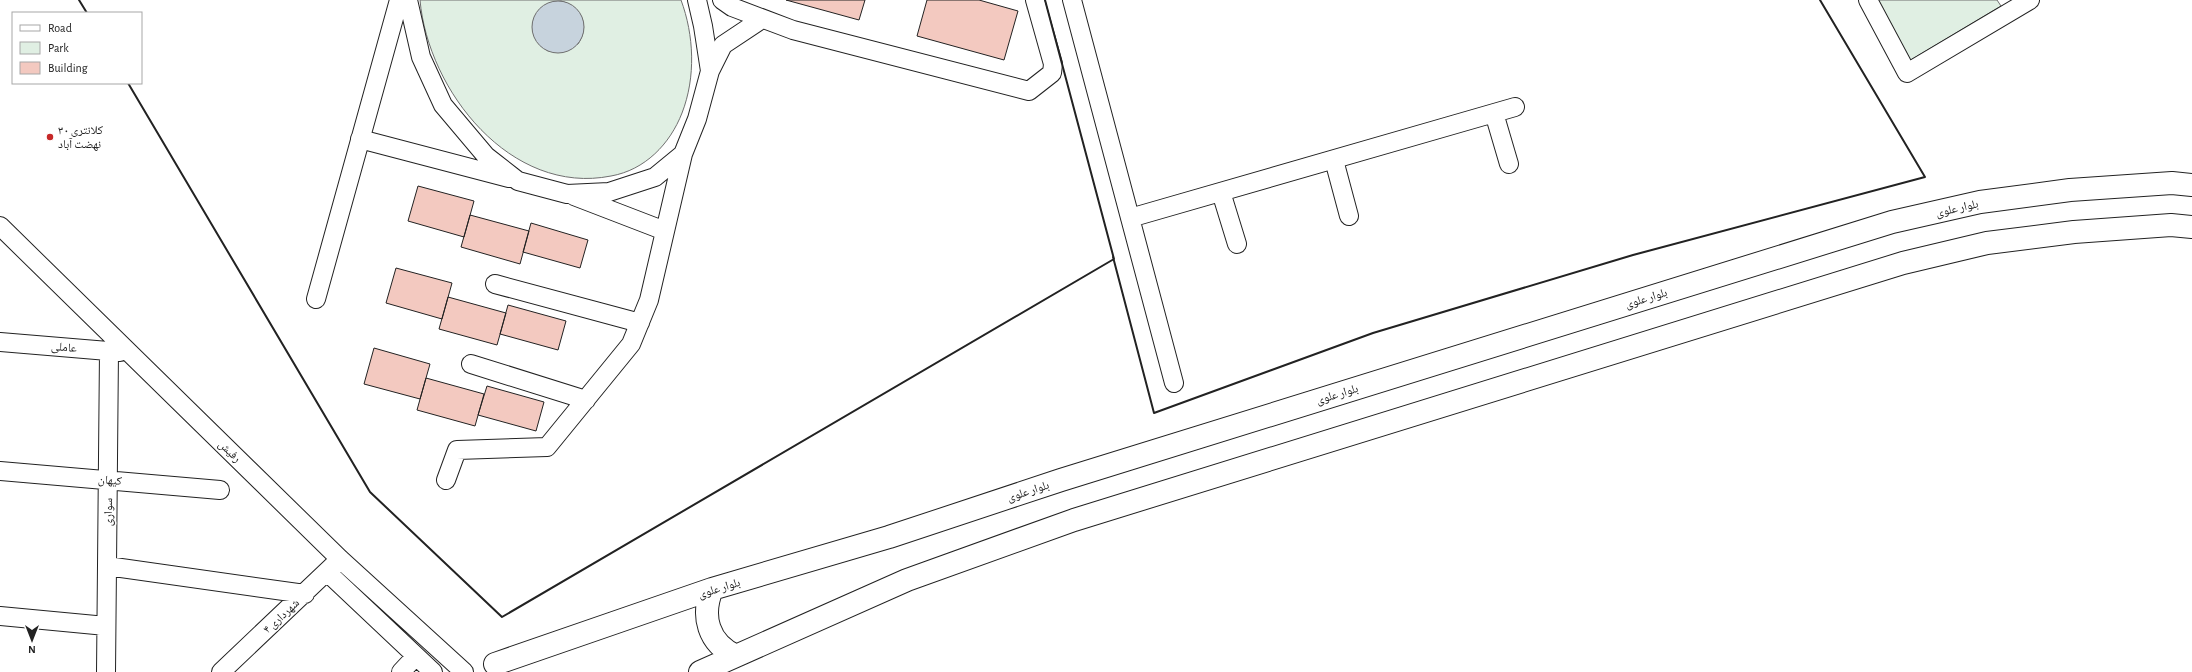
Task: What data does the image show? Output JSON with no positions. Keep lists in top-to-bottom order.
{
  "streets": {
    "main road": ["بلوار علوی"],
    "street": [
      "عاملی",
      "رفیش",
      "کیهان",
      "سواری",
      "شهرداری ۴"
    ]
  },
  "crossings": [
    ["عاملی", "رفیش"],
    ["عاملی", "سواری"],
    ["رفیش", "شهرداری ۴"],
    ["کیهان", "سواری"]
  ],
  "places": ["کلانتری ۳۰ نهضت آباد"],
  "legend": ["Road", "Park", "Building"],
  "north": "bottom"
}
